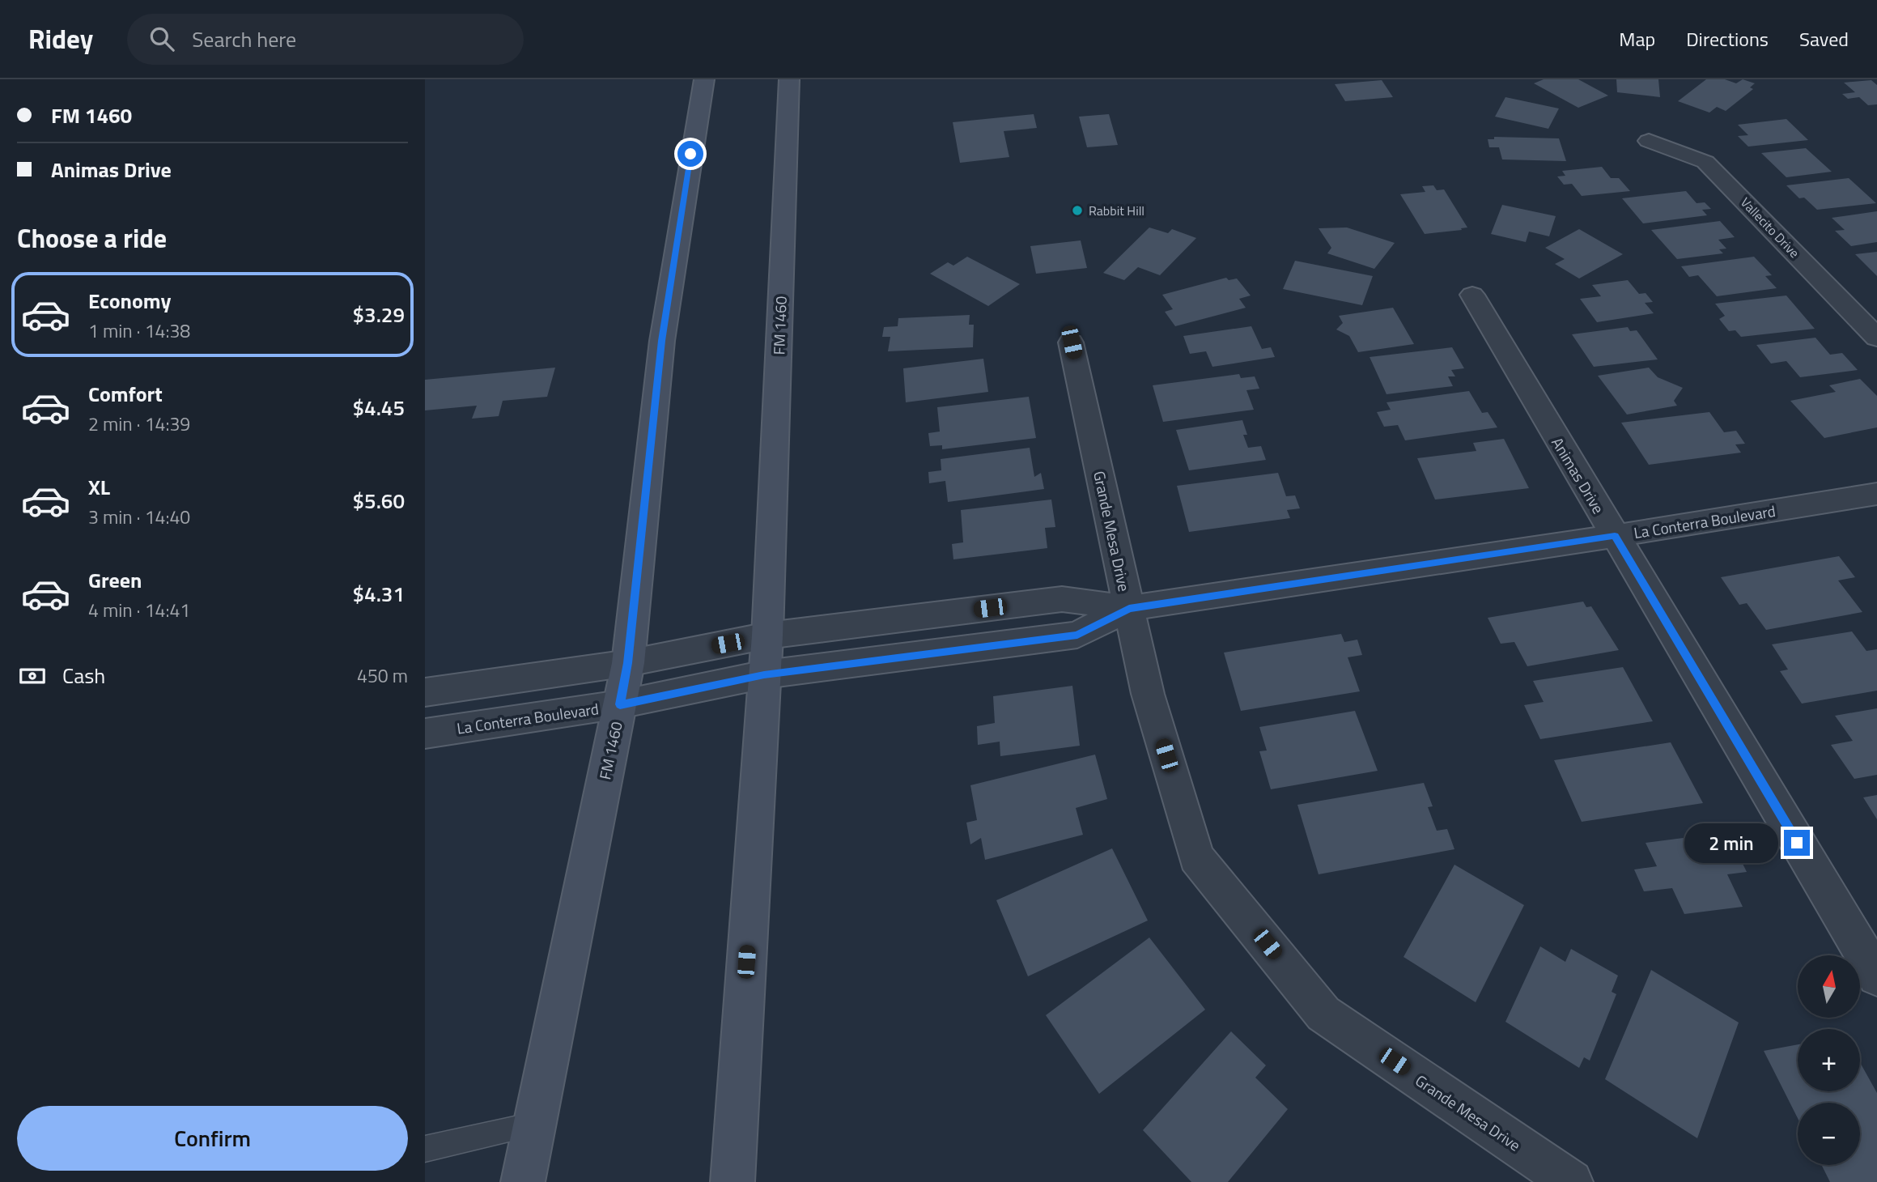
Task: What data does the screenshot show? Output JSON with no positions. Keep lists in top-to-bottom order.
{
  "streets": {
    "main road": ["FM 1460"],
    "street": [
      "Vallecito Drive",
      "Animas Drive",
      "La Conterra Boulevard",
      "Grande Mesa Drive"
    ]
  },
  "crossings": [
    ["FM 1460", "La Conterra Boulevard"],
    ["Animas Drive", "La Conterra Boulevard"],
    ["La Conterra Boulevard", "Grande Mesa Drive"]
  ],
  "places": ["Rabbit Hill"],
  "north": "top",
  "page": {
    "header": "Ridey",
    "search": "Search here",
    "nav": ["Map", "Directions", "Saved"],
    "banner": ["FM 1460", "Animas Drive"],
    "heading": "Choose a ride",
    "list": [
      {
        "name": "Economy",
        "note": "1 min · 14:38",
        "value": "$3.29"
      },
      {
        "name": "Comfort",
        "note": "2 min · 14:39",
        "value": "$4.45"
      },
      {
        "name": "XL",
        "note": "3 min · 14:40",
        "value": "$5.60"
      },
      {
        "name": "Green",
        "note": "4 min · 14:41",
        "value": "$4.31"
      }
    ],
    "pay": ["Cash", "450 m"],
    "bubble": "2 min",
    "map_buttons": ["+", "−"],
    "buttons": "Confirm"
  }
}
